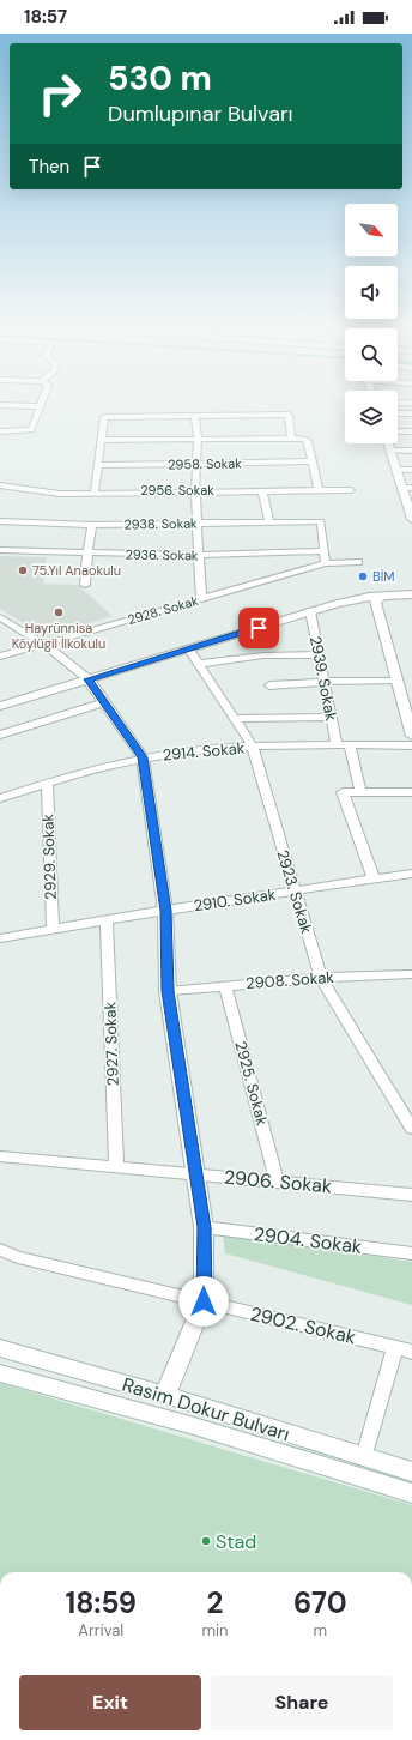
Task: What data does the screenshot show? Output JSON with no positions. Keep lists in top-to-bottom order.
{
  "streets": {
    "street": [
      "2958. Sokak",
      "2956. Sokak",
      "2938. Sokak",
      "2936. Sokak",
      "2928. Sokak",
      "2939. Sokak",
      "2914. Sokak",
      "2929. Sokak",
      "2923. Sokak",
      "2910. Sokak",
      "2908. Sokak",
      "2927. Sokak",
      "2925. Sokak",
      "2906. Sokak",
      "2904. Sokak",
      "2902. Sokak",
      "Rasim Dokur Bulvarı"
    ]
  },
  "crossings": [
    ["2938. Sokak", "2936. Sokak"],
    ["2939. Sokak", "2914. Sokak"],
    ["2914. Sokak", "2929. Sokak"],
    ["2914. Sokak", "2923. Sokak"],
    ["2929. Sokak", "2910. Sokak"],
    ["2923. Sokak", "2910. Sokak"],
    ["2923. Sokak", "2908. Sokak"],
    ["2910. Sokak", "2927. Sokak"],
    ["2908. Sokak", "2925. Sokak"],
    ["2927. Sokak", "2906. Sokak"],
    ["2925. Sokak", "2906. Sokak"]
  ],
  "places": [
    "75.Yıl Anaokulu",
    "BİM",
    "Hayrünnisa Köylügil İlkokulu",
    "Stad"
  ],
  "north": "bottom right",
  "page": {
    "status": "18:57",
    "turn": ["530 m", "Dumlupınar Bulvarı"],
    "then": "Then",
    "eta": [
      "18:59",
      "Arrival",
      "2",
      "min",
      "670",
      "m"
    ],
    "buttons": ["Exit", "Share"]
  }
}
